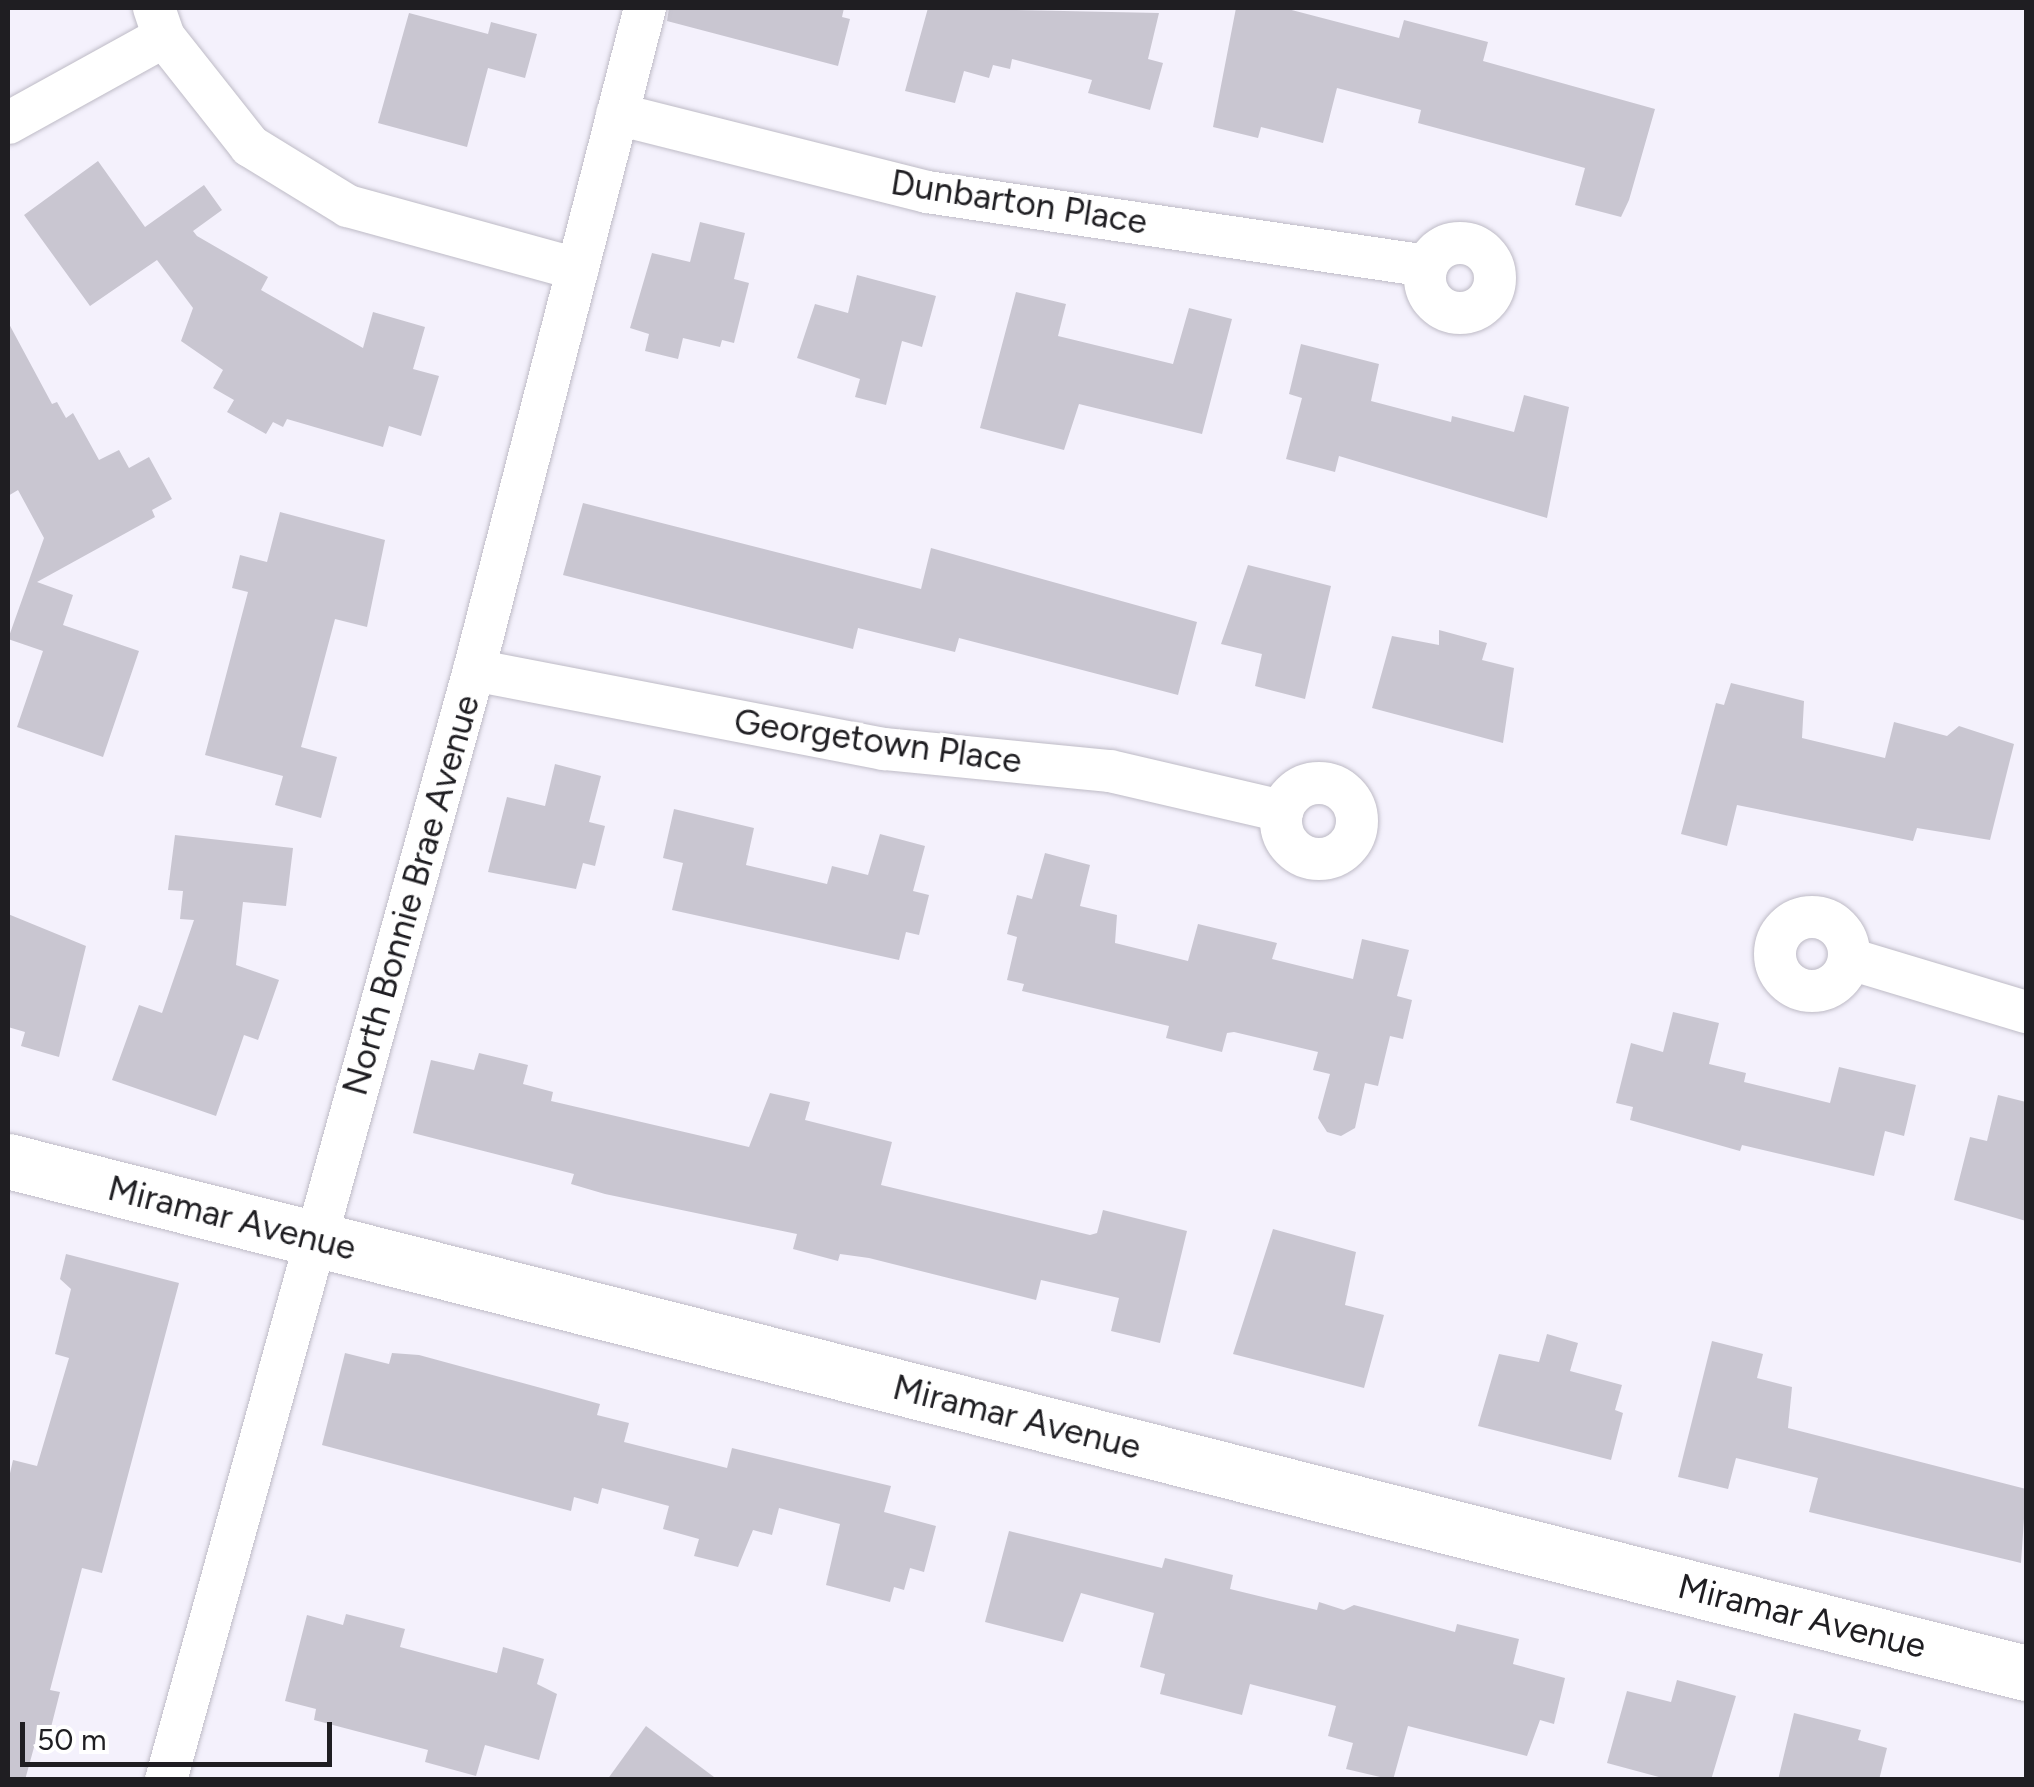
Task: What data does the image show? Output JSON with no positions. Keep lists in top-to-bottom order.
{
  "streets": {
    "street": [
      "Dunbarton Place",
      "Georgetown Place",
      "North Bonnie Brae Avenue",
      "Miramar Avenue"
    ]
  },
  "crossings": [
    ["Dunbarton Place", "North Bonnie Brae Avenue"],
    ["Georgetown Place", "North Bonnie Brae Avenue"],
    ["North Bonnie Brae Avenue", "Miramar Avenue"]
  ],
  "scale_bar": "50 m"
}
